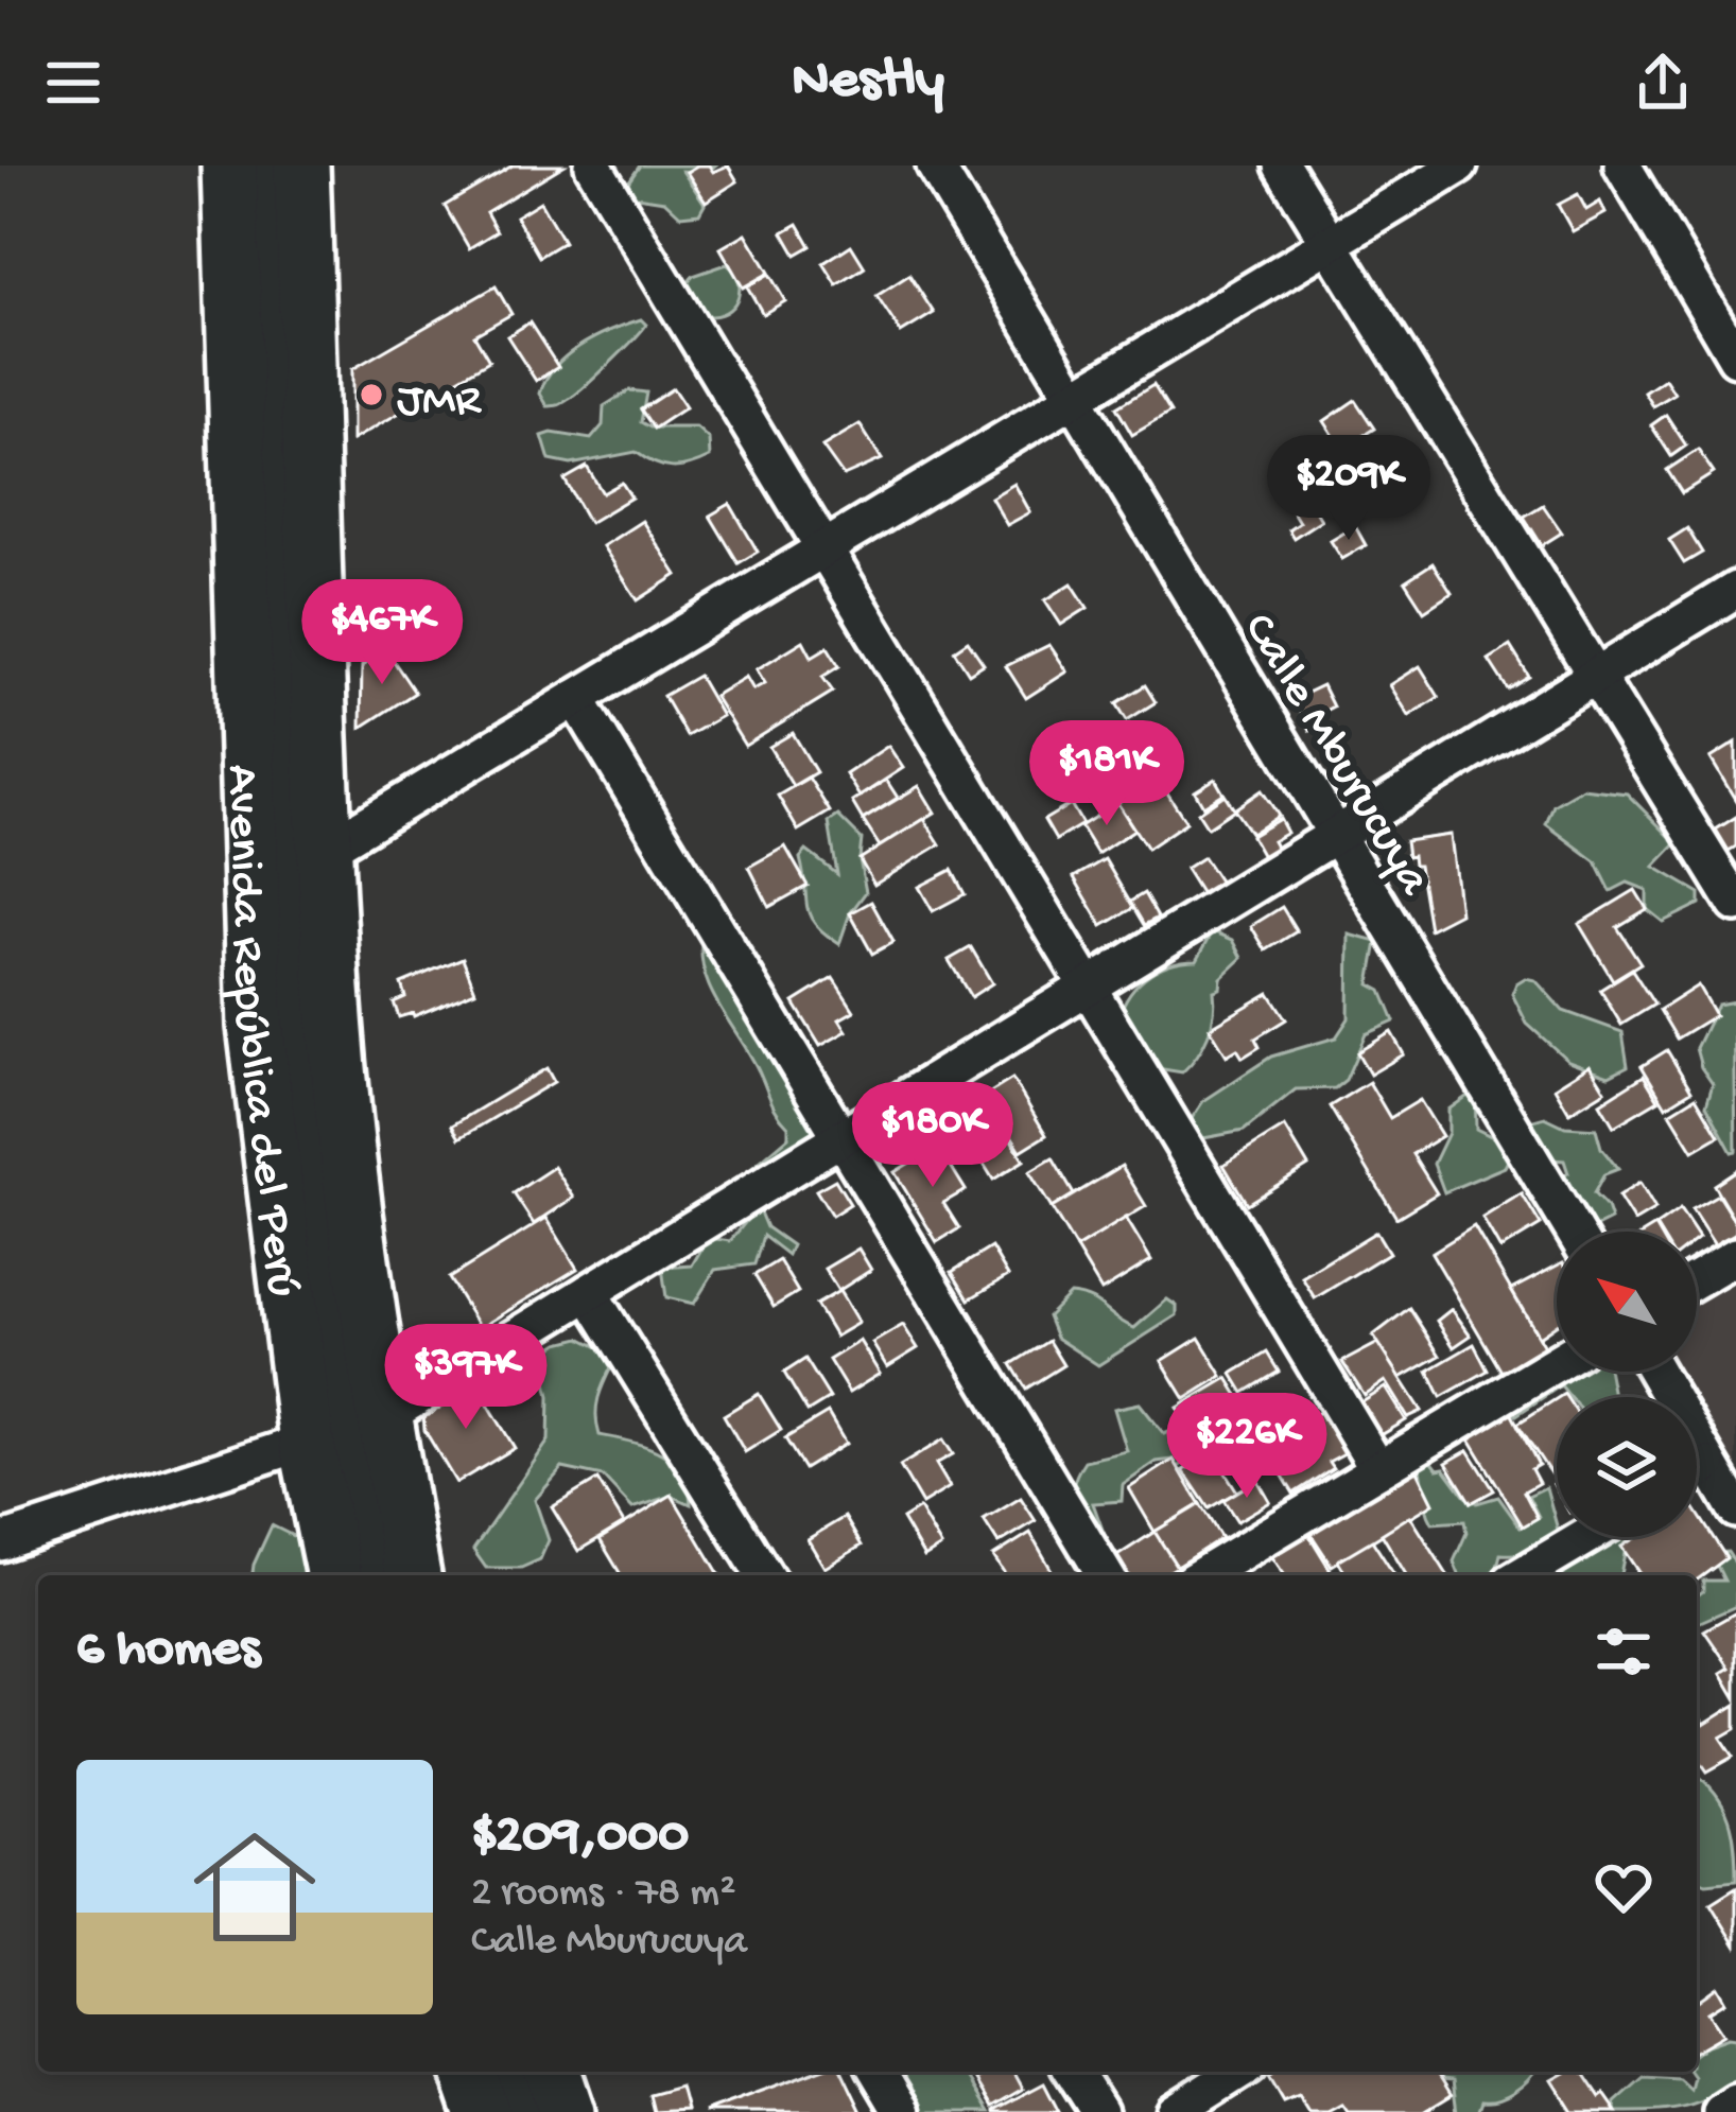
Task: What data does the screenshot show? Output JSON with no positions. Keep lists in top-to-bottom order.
{
  "streets": {
    "highway": ["Avenida República del Perú"],
    "street": ["Calle Mburucuya"]
  },
  "places": ["JMR"],
  "north": "top left",
  "page": {
    "header": "Nestly",
    "price": [
      "$209K",
      "$467K",
      "$181K",
      "$180K",
      "$397K",
      "$226K"
    ],
    "heading": "6 homes",
    "list": [
      {
        "name": "$209,000",
        "note": "2 rooms · 78 m² · Calle Mburucuya"
      }
    ]
  }
}
